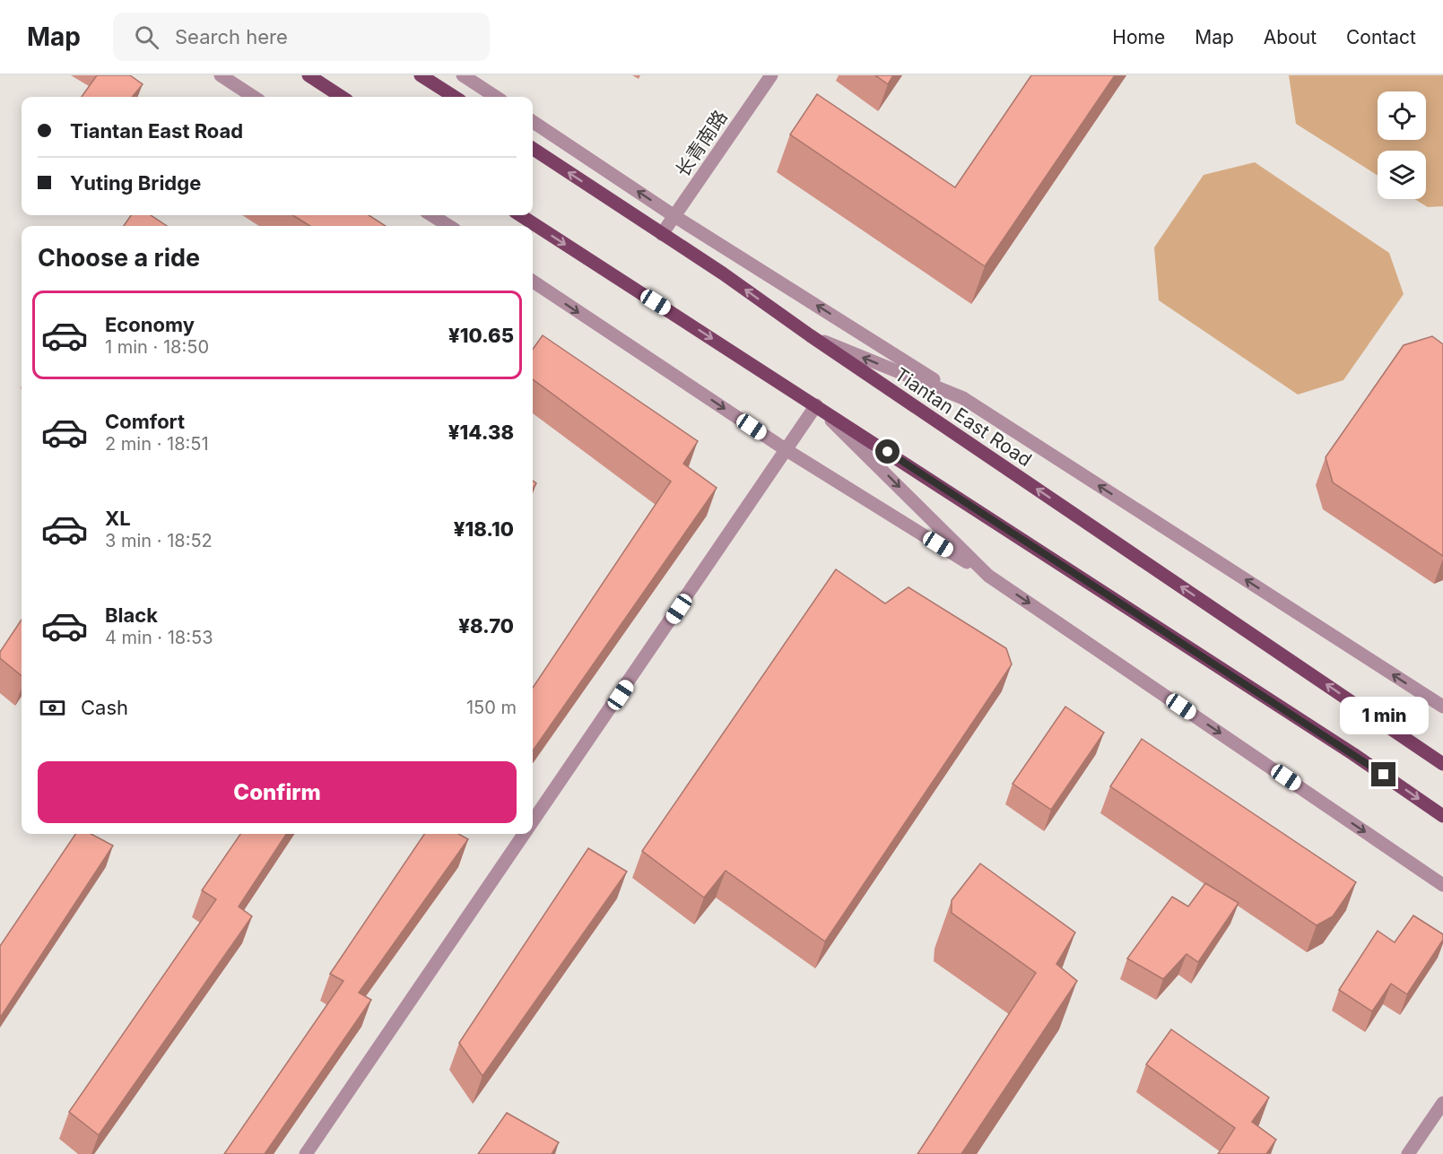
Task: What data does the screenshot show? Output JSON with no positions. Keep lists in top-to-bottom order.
{
  "streets": {
    "main road": ["Tiantan East Road"],
    "street": ["长青南路"]
  },
  "crossings": [
    ["长青南路", "Tiantan East Road"]
  ],
  "page": {
    "header": "Map",
    "search": "Search here",
    "nav": [
      "Home",
      "Map",
      "About",
      "Contact"
    ],
    "banner": ["Tiantan East Road", "Yuting Bridge"],
    "heading": "Choose a ride",
    "list": [
      {
        "name": "Economy",
        "note": "1 min · 18:50",
        "value": "¥10.65"
      },
      {
        "name": "Comfort",
        "note": "2 min · 18:51",
        "value": "¥14.38"
      },
      {
        "name": "XL",
        "note": "3 min · 18:52",
        "value": "¥18.10"
      },
      {
        "name": "Black",
        "note": "4 min · 18:53",
        "value": "¥8.70"
      }
    ],
    "pay": ["Cash", "150 m"],
    "bubble": "1 min",
    "buttons": "Confirm"
  }
}
